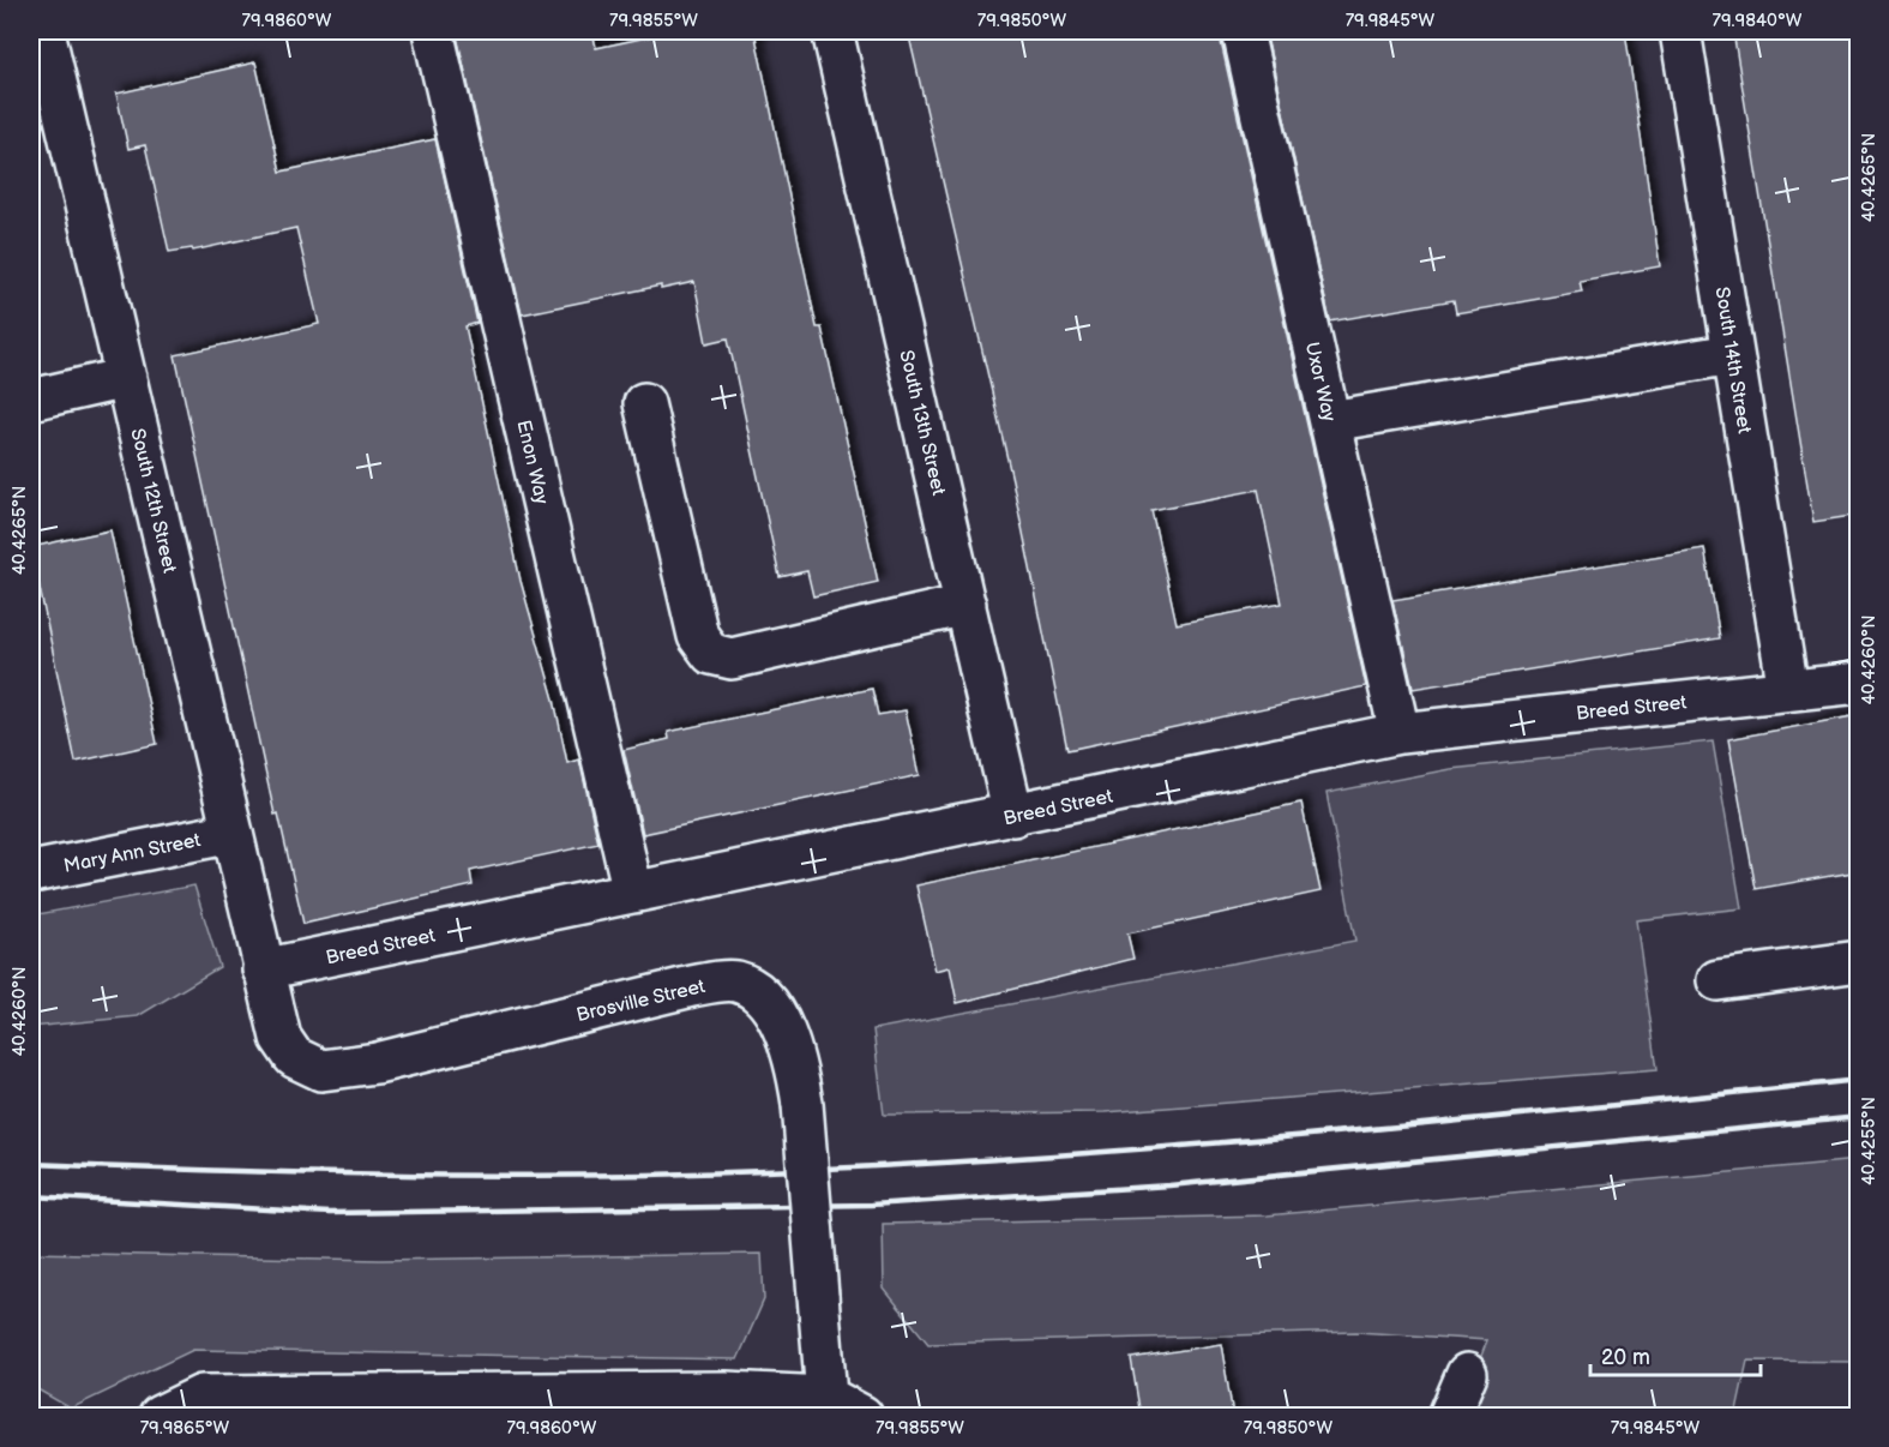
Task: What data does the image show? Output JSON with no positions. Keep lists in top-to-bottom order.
{
  "streets": {
    "street": [
      "South 14th Street",
      "Uxor Way",
      "South 13th Street",
      "Enon Way",
      "South 12th Street",
      "Breed Street",
      "Mary Ann Street",
      "Brosville Street"
    ]
  },
  "crossings": [
    ["South 14th Street", "Breed Street"],
    ["Uxor Way", "Breed Street"],
    ["South 13th Street", "Breed Street"],
    ["Enon Way", "Breed Street"],
    ["South 12th Street", "Breed Street"],
    ["South 12th Street", "Mary Ann Street"],
    ["South 12th Street", "Brosville Street"],
    ["Breed Street", "Brosville Street"]
  ],
  "scale_bar": "20 m",
  "coordinates": [
    "79.9860°W",
    "79.9855°W",
    "79.9850°W",
    "79.9845°W",
    "79.9840°W",
    "40.4265°N",
    "40.4260°N",
    "40.4255°N",
    "79.9865°W"
  ]
}
